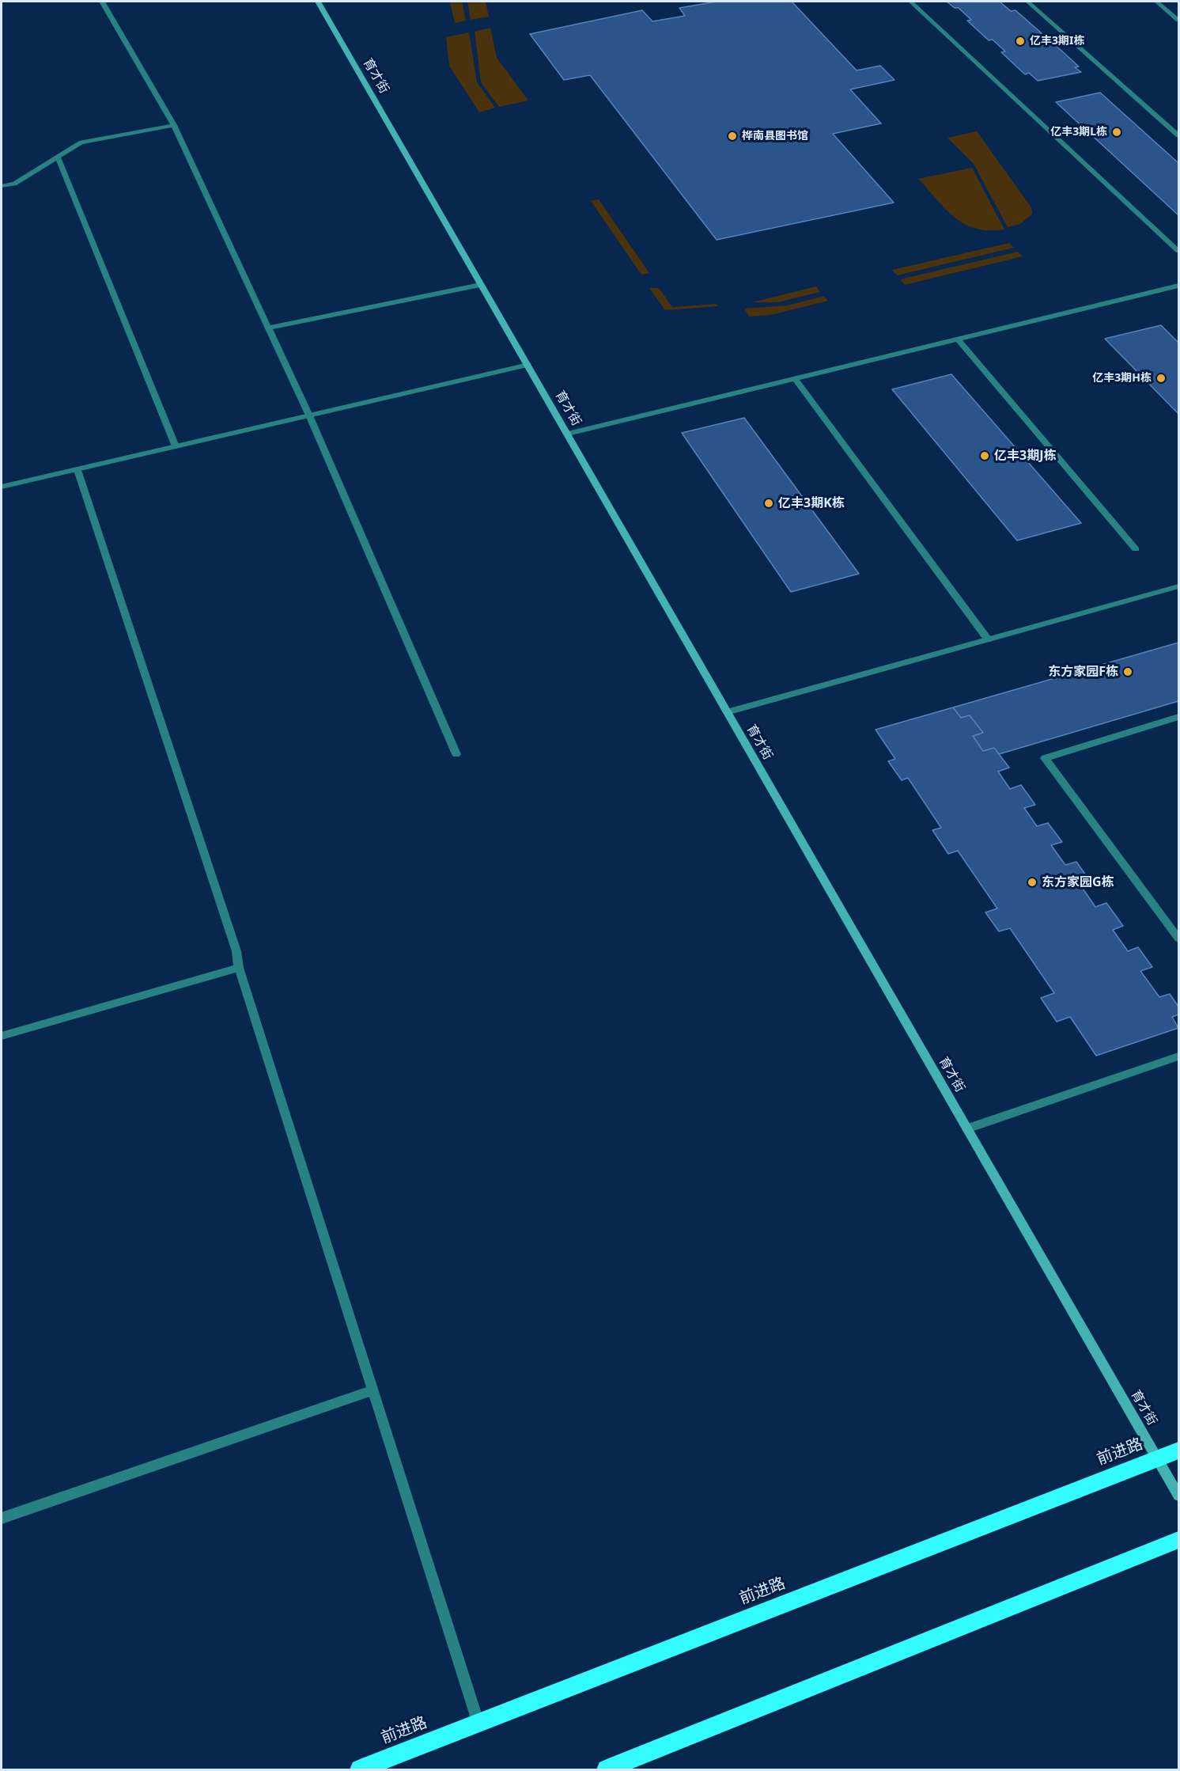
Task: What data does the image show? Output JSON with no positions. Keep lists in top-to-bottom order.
{
  "streets": {
    "highway": ["前进路"],
    "street": ["育才街"]
  },
  "crossings": [
    ["育才街", "前进路"]
  ],
  "places": [
    "亿丰3期I栋",
    "亿丰3期L栋",
    "桦南县图书馆",
    "亿丰3期H栋",
    "亿丰3期J栋",
    "亿丰3期K栋",
    "东方家园F栋",
    "东方家园G栋"
  ]
}
